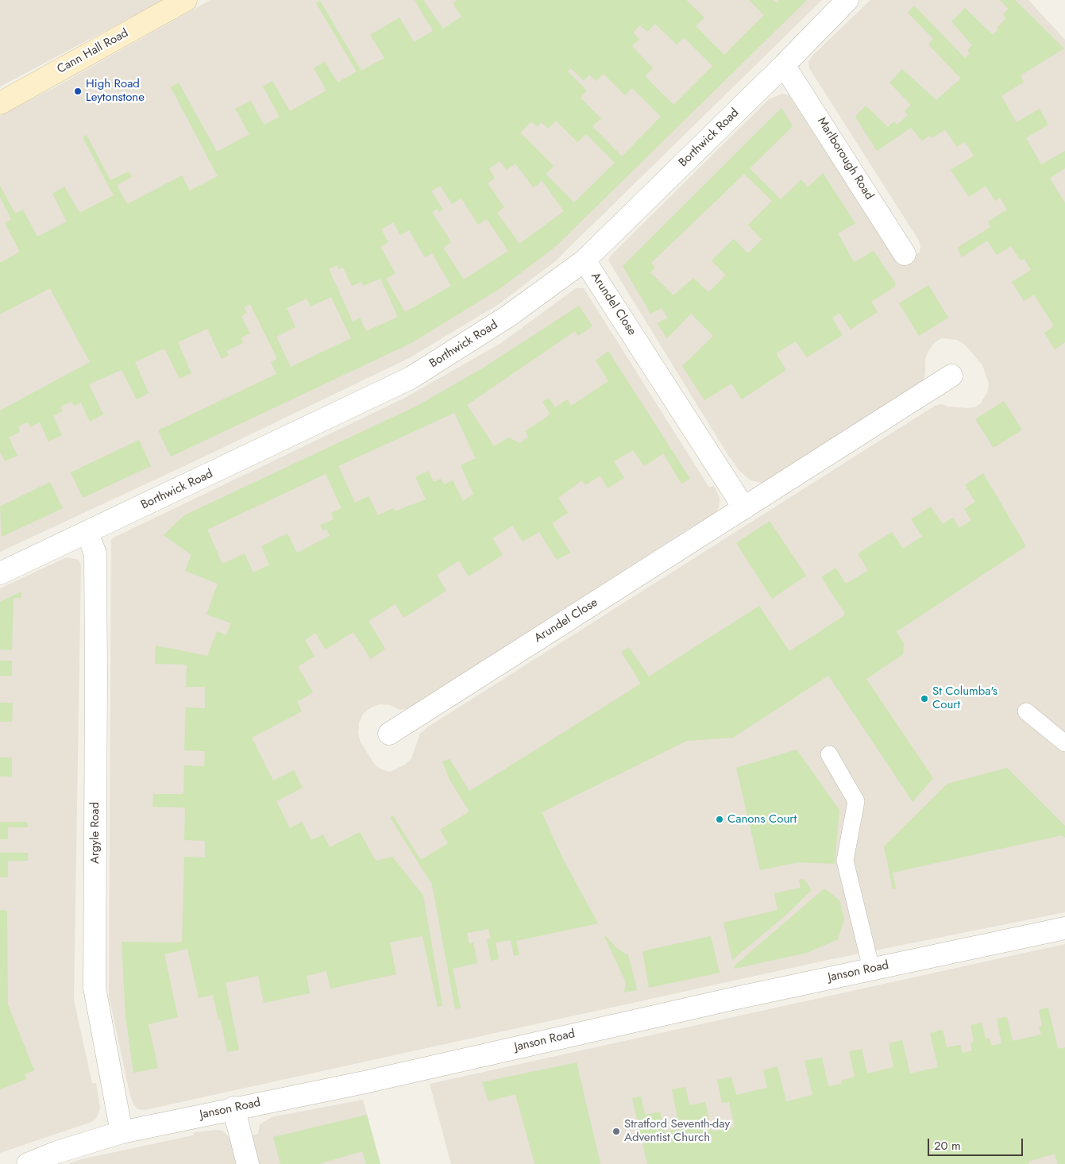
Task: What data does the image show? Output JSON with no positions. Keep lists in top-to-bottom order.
{
  "streets": {
    "street": [
      "Cann Hall Road",
      "Borthwick Road",
      "Marlborough Road",
      "Arundel Close",
      "Argyle Road",
      "Janson Road"
    ]
  },
  "crossings": [
    ["Borthwick Road", "Marlborough Road"],
    ["Borthwick Road", "Arundel Close"],
    ["Borthwick Road", "Argyle Road"],
    ["Argyle Road", "Janson Road"]
  ],
  "places": [
    "High Road Leytonstone",
    "St Columba's Court",
    "Canons Court",
    "Stratford Seventh-day Adventist Church"
  ],
  "scale_bar": "20 m"
}
